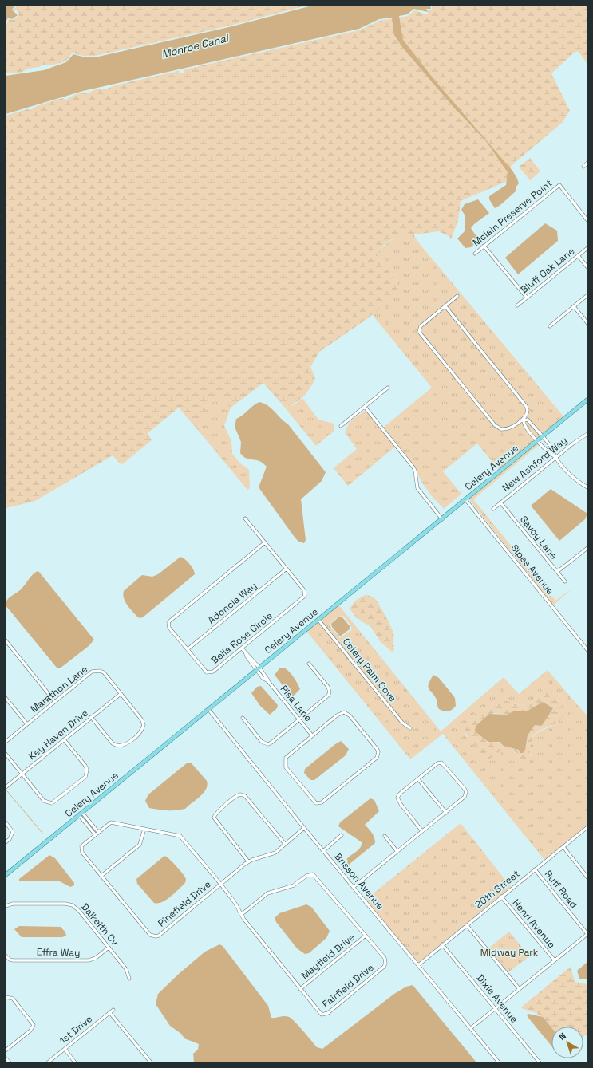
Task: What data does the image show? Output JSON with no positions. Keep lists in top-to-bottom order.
{
  "streets": {
    "main road": ["Celery Avenue"],
    "street": [
      "Mclain Preserve Point",
      "Bluff Oak Lane",
      "New Ashford Way",
      "Savoy Lane",
      "Sipes Avenue",
      "Adoncia Way",
      "Bella Rose Circle",
      "Celery Palm Cove",
      "Marathon Lane",
      "Pisa Lane",
      "Key Haven Drive",
      "Brisson Avenue",
      "20th Street",
      "Ruff Road",
      "Pinefield Drive",
      "Henri Avenue",
      "Dalkeith Cv",
      "Effra Way",
      "Mayfield Drive",
      "Fairfield Drive",
      "Dixie Avenue",
      "1st Drive"
    ]
  },
  "crossings": [
    ["New Ashford Way", "Savoy Lane"],
    ["Celery Avenue", "Sipes Avenue"],
    ["Celery Avenue", "Celery Palm Cove"],
    ["Celery Avenue", "Pisa Lane"],
    ["Celery Avenue", "Brisson Avenue"],
    ["Adoncia Way", "Bella Rose Circle"],
    ["Bella Rose Circle", "Pisa Lane"],
    ["Marathon Lane", "Key Haven Drive"],
    ["Brisson Avenue", "20th Street"],
    ["Brisson Avenue", "Pinefield Drive"],
    ["20th Street", "Ruff Road"],
    ["20th Street", "Henri Avenue"],
    ["20th Street", "Dixie Avenue"],
    ["Pinefield Drive", "Fairfield Drive"],
    ["Dalkeith Cv", "Effra Way"],
    ["Mayfield Drive", "Fairfield Drive"]
  ],
  "water": ["Monroe Canal"],
  "parks": ["Midway Park"],
  "north": "top left"
}
